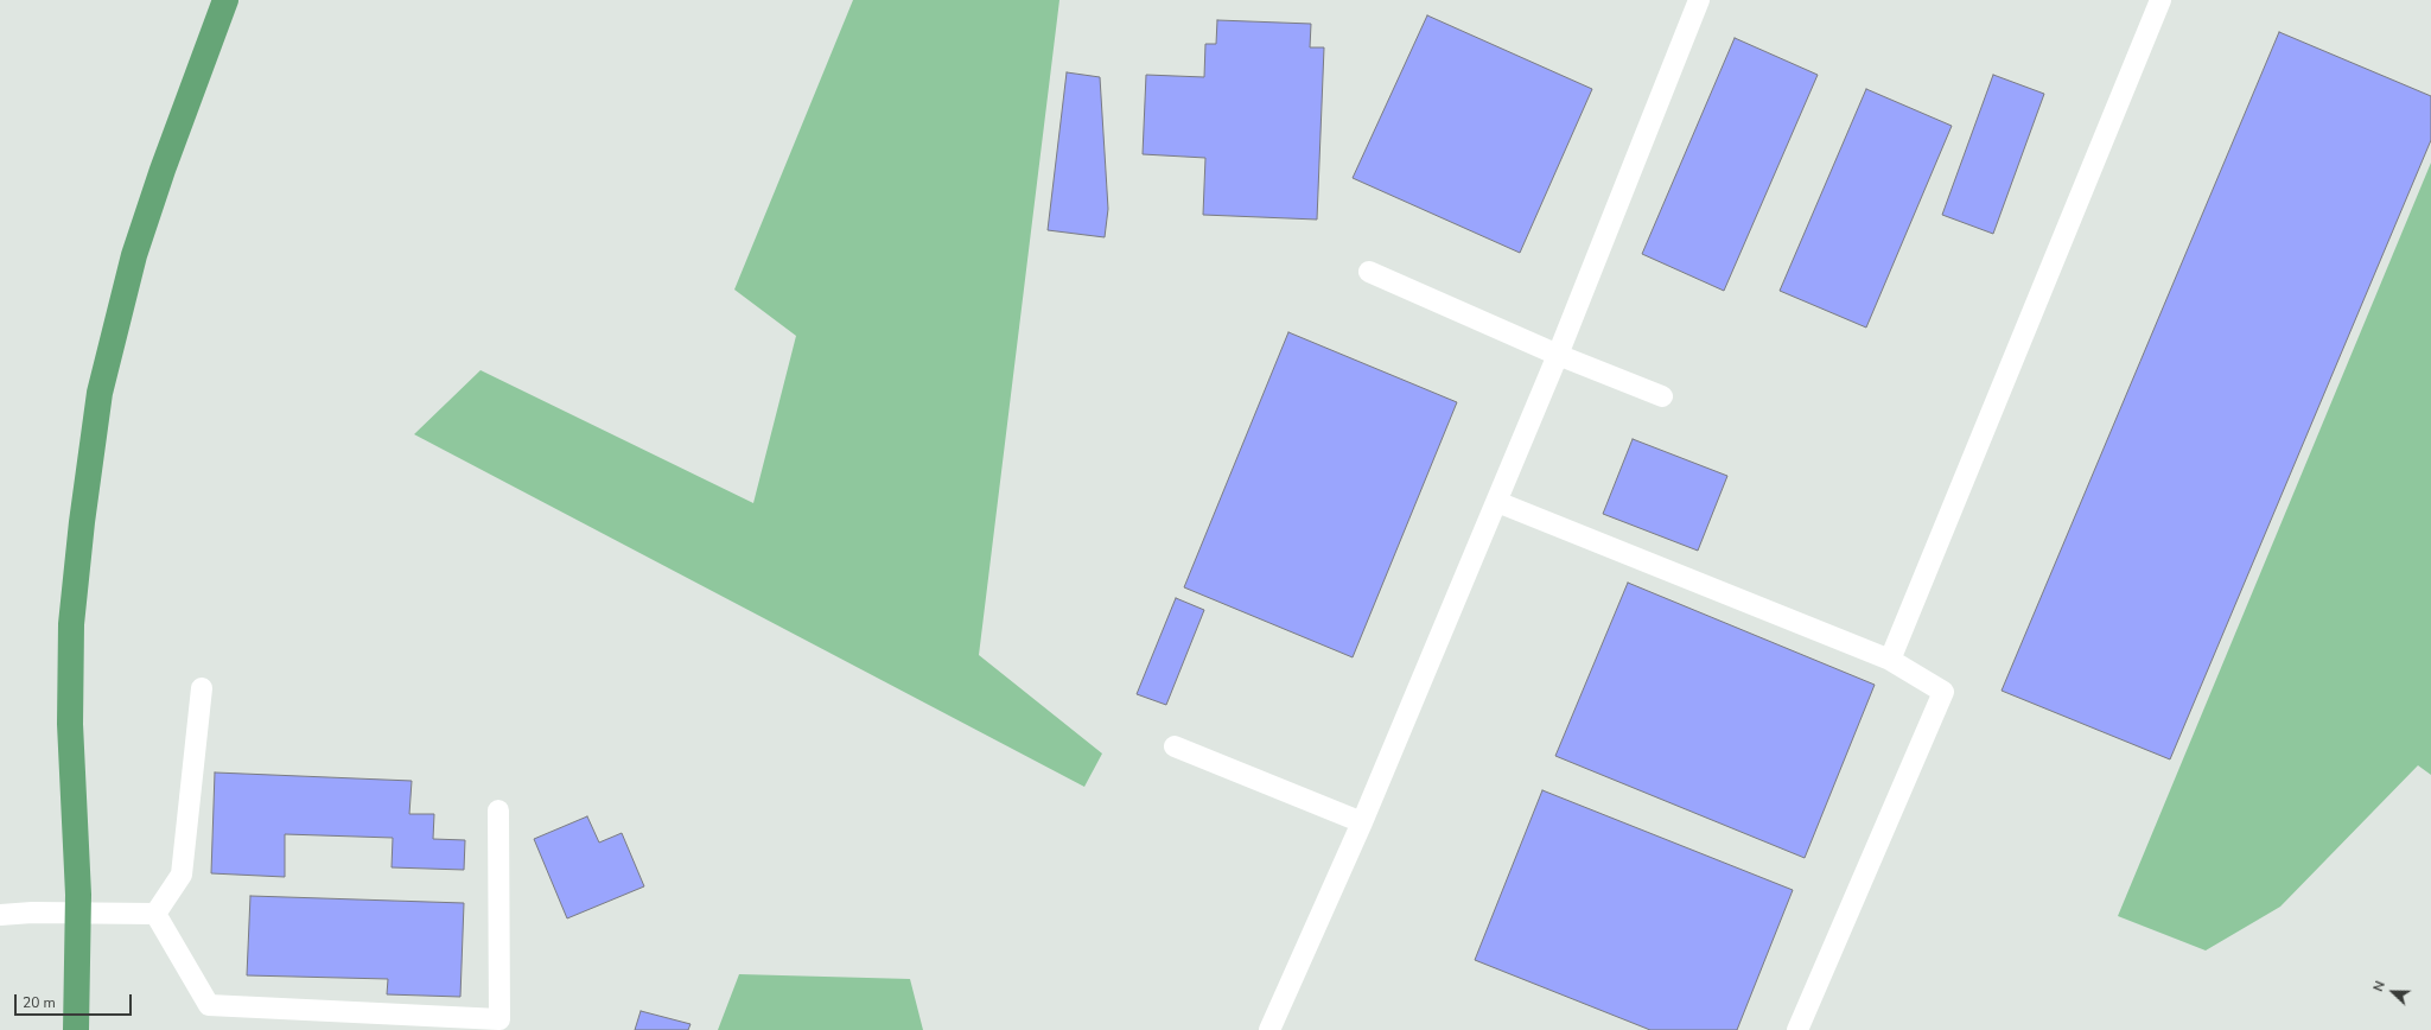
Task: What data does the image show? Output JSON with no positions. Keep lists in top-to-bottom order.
{
  "scale_bar": "20 m",
  "north": "left"
}
